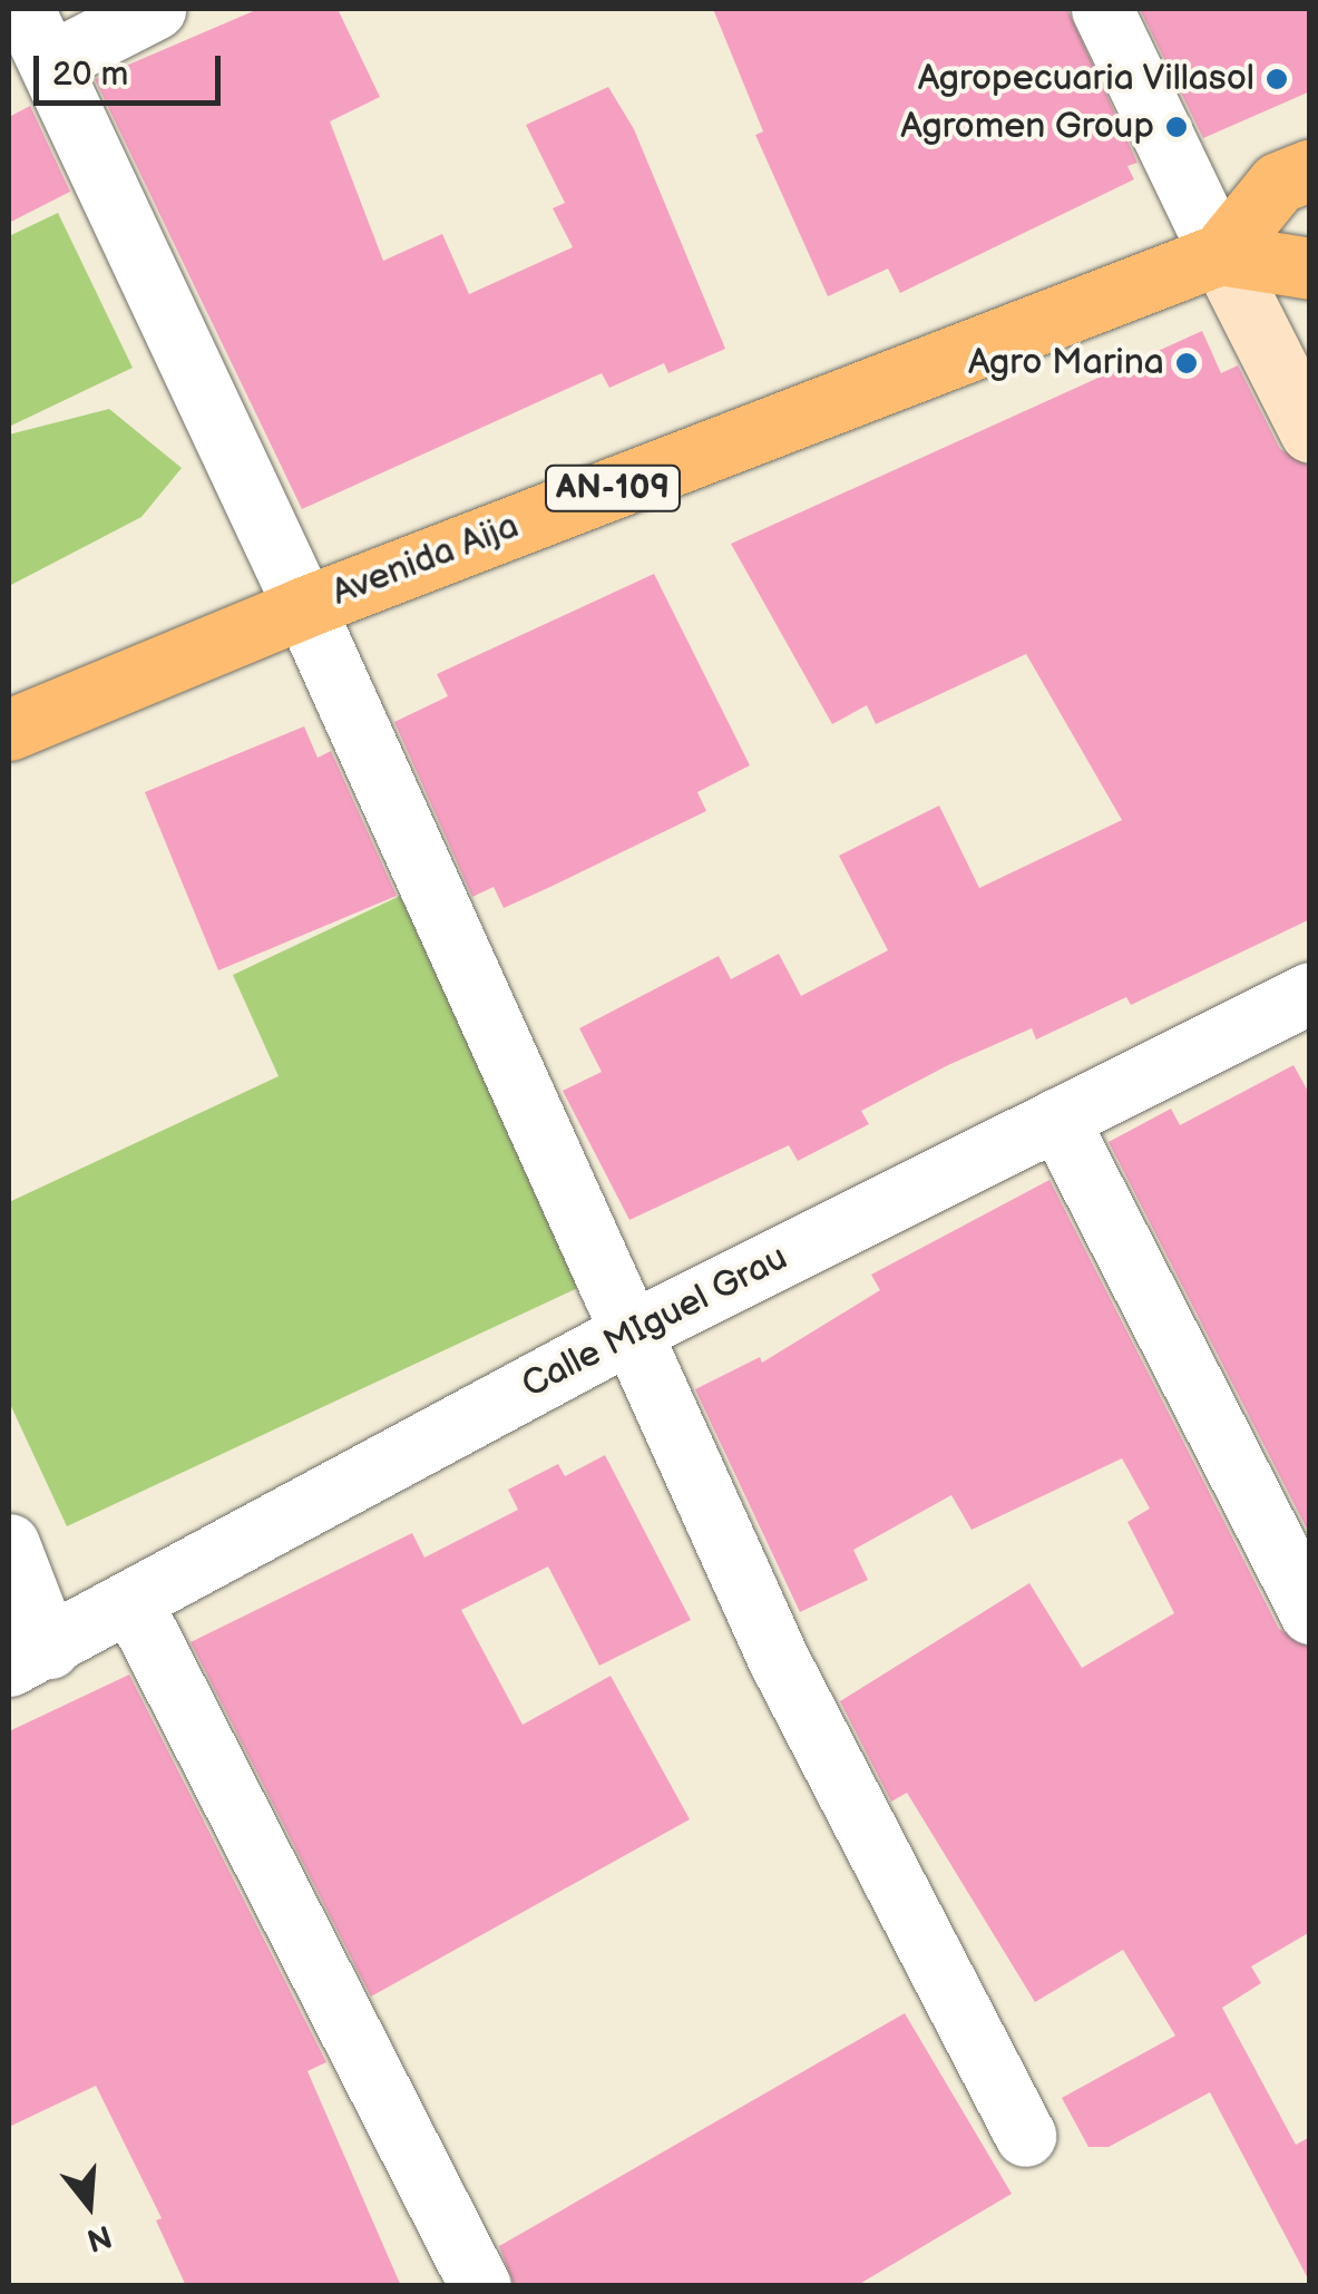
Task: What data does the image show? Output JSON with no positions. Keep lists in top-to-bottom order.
{
  "streets": {
    "main road": ["AN-109", "Avenida Aija"],
    "street": ["Calle MIguel Grau"]
  },
  "places": ["Agropecuaria Villasol", "Agromen Group", "Agro Marina"],
  "scale_bar": "20 m",
  "north": "bottom"
}
